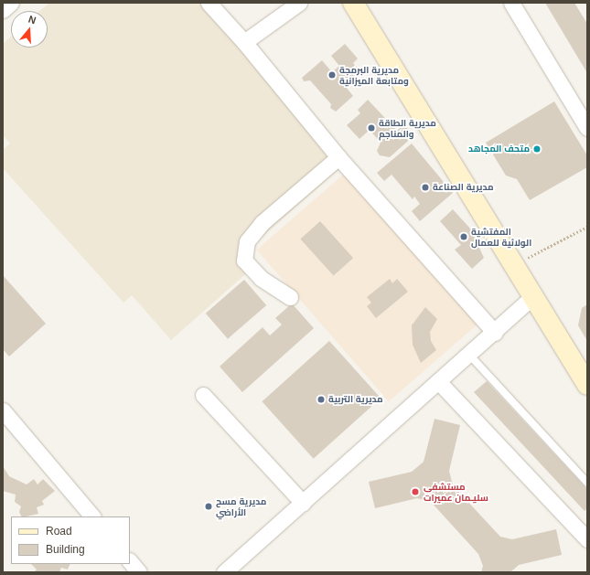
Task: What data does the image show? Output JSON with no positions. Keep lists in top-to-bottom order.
{
  "places": [
    "مديرية البرمجة ومتابعة الميزانية",
    "مديرية الطاقة والمناجم",
    "متحف المجاهد",
    "مديرية الصناعة",
    "المفتشية الولائية للعمال",
    "مديرية التربية",
    "مستشفى سليـمان عميرات",
    "مديرية مسح الأراضي"
  ],
  "legend": ["Road", "Building"],
  "north": "top"
}
